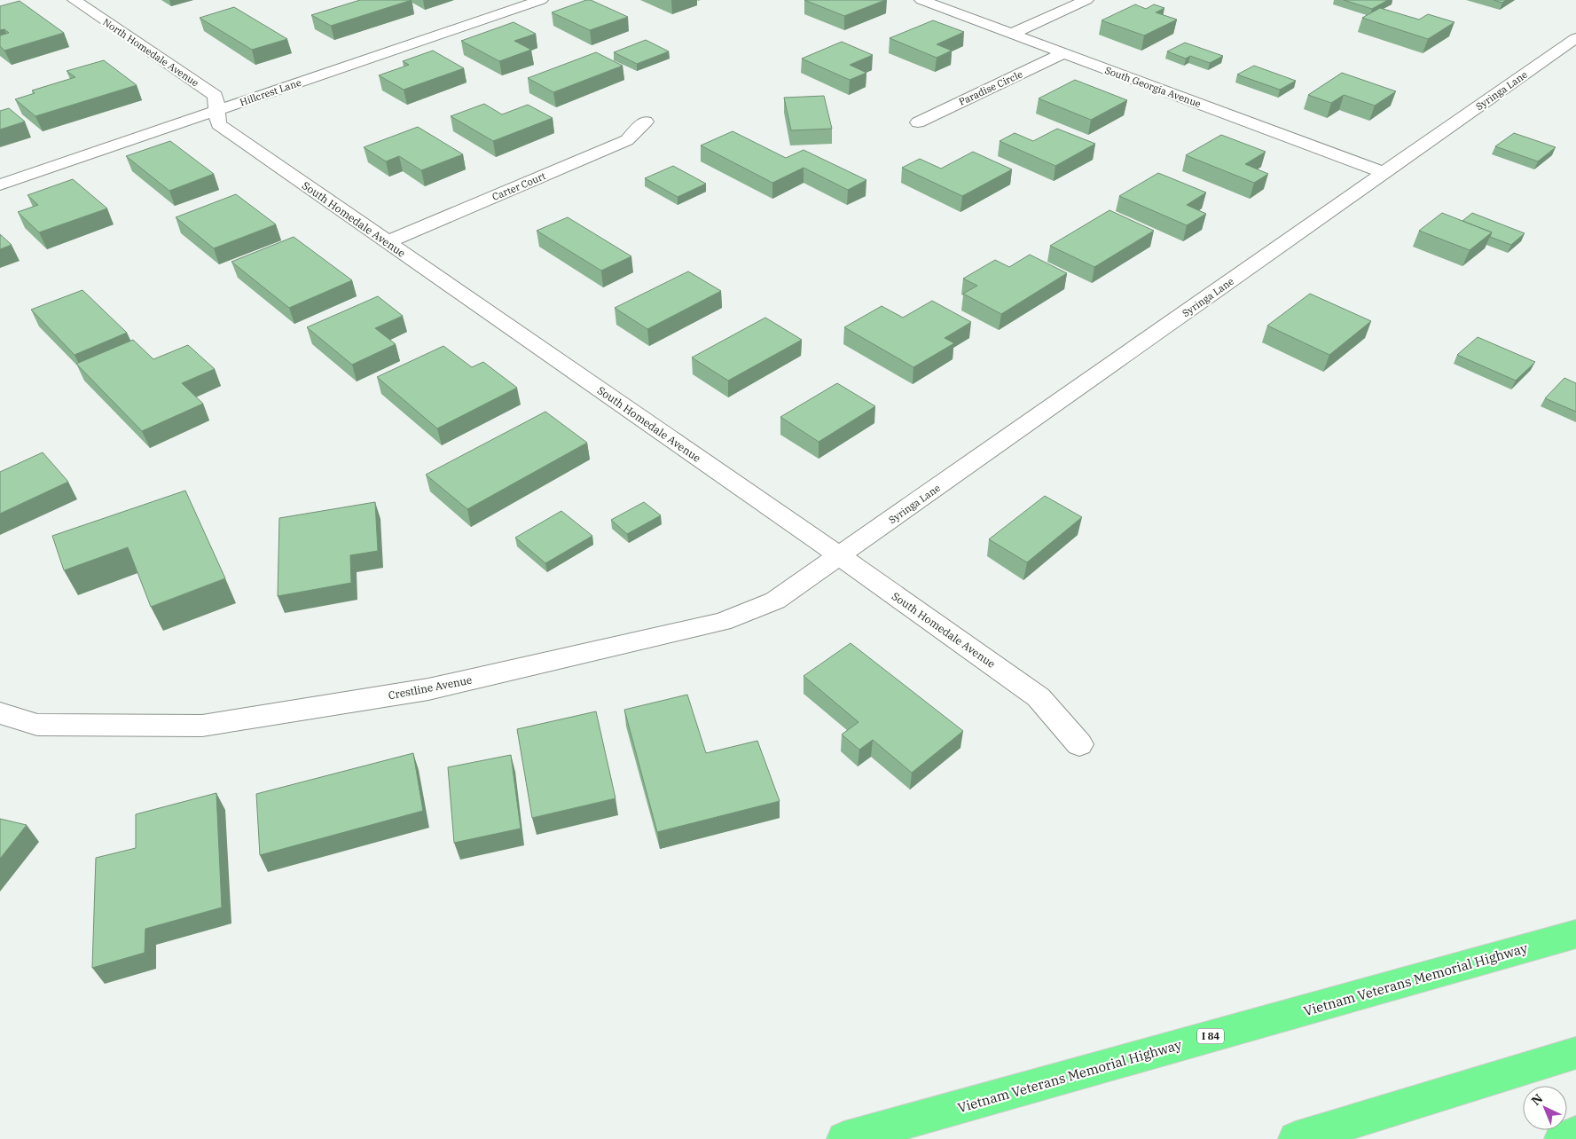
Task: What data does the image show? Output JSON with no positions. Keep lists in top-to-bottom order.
{
  "streets": {
    "highway": ["Vietnam Veterans Memorial Highway", "I 84"],
    "street": [
      "North Homedale Avenue",
      "South Georgia Avenue",
      "Paradise Circle",
      "Syringa Lane",
      "Hillcrest Lane",
      "Carter Court",
      "South Homedale Avenue",
      "Crestline Avenue"
    ]
  },
  "crossings": [
    ["North Homedale Avenue", "Hillcrest Lane"],
    ["North Homedale Avenue", "South Homedale Avenue"],
    ["South Georgia Avenue", "Paradise Circle"],
    ["South Georgia Avenue", "Syringa Lane"],
    ["Syringa Lane", "South Homedale Avenue"],
    ["Syringa Lane", "Crestline Avenue"],
    ["Hillcrest Lane", "South Homedale Avenue"],
    ["Carter Court", "South Homedale Avenue"],
    ["South Homedale Avenue", "Crestline Avenue"]
  ],
  "north": "top left"
}
